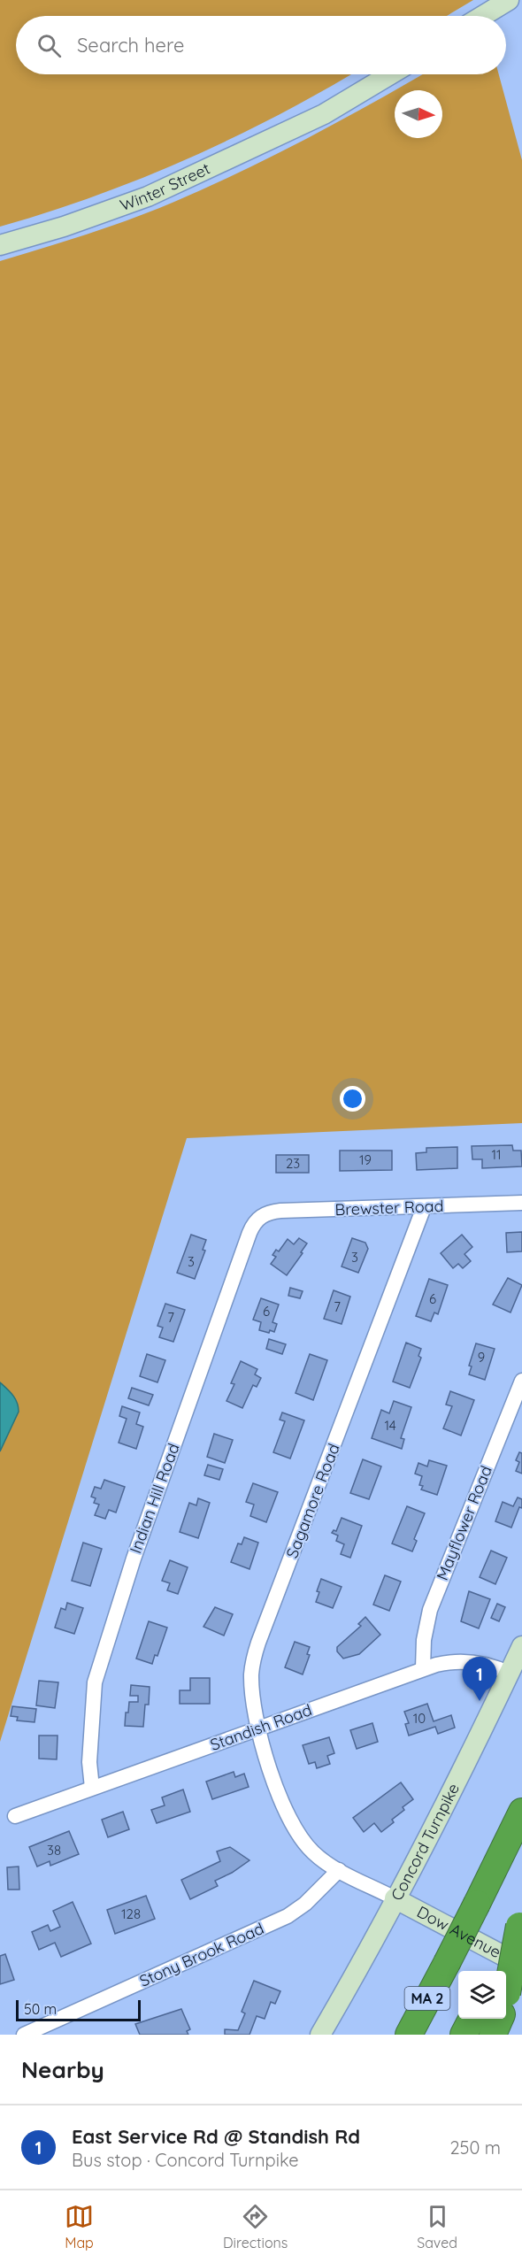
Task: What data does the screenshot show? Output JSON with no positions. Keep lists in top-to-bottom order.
{
  "streets": {
    "highway": ["MA 2"],
    "main road": ["Winter Street", "Concord Turnpike", "Dow Avenue"],
    "street": [
      "Brewster Road",
      "Indian Hill Road",
      "Sagamore Road",
      "Mayflower Road",
      "Standish Road",
      "Stony Brook Road"
    ]
  },
  "crossings": [
    ["Brewster Road", "Indian Hill Road"],
    ["Brewster Road", "Sagamore Road"],
    ["Indian Hill Road", "Standish Road"],
    ["Sagamore Road", "Standish Road"],
    ["Sagamore Road", "Dow Avenue"],
    ["Mayflower Road", "Standish Road"],
    ["Standish Road", "Concord Turnpike"],
    ["Concord Turnpike", "Dow Avenue"],
    ["Dow Avenue", "Stony Brook Road"]
  ],
  "house_numbers": [
    "11",
    "19",
    "23",
    "3",
    "3",
    "6",
    "7",
    "6",
    "7",
    "9",
    "14",
    "10",
    "38",
    "128"
  ],
  "scale_bar": "50 m",
  "north": "right",
  "page": {
    "search": "Search here",
    "pins": "1",
    "scale": "50 m",
    "heading": "Nearby",
    "list": [
      {
        "mark": "1",
        "name": "East Service Rd @ Standish Rd",
        "note": "Bus stop · Concord Turnpike",
        "value": "250 m"
      }
    ],
    "nav": ["Map", "Directions", "Saved"]
  }
}
